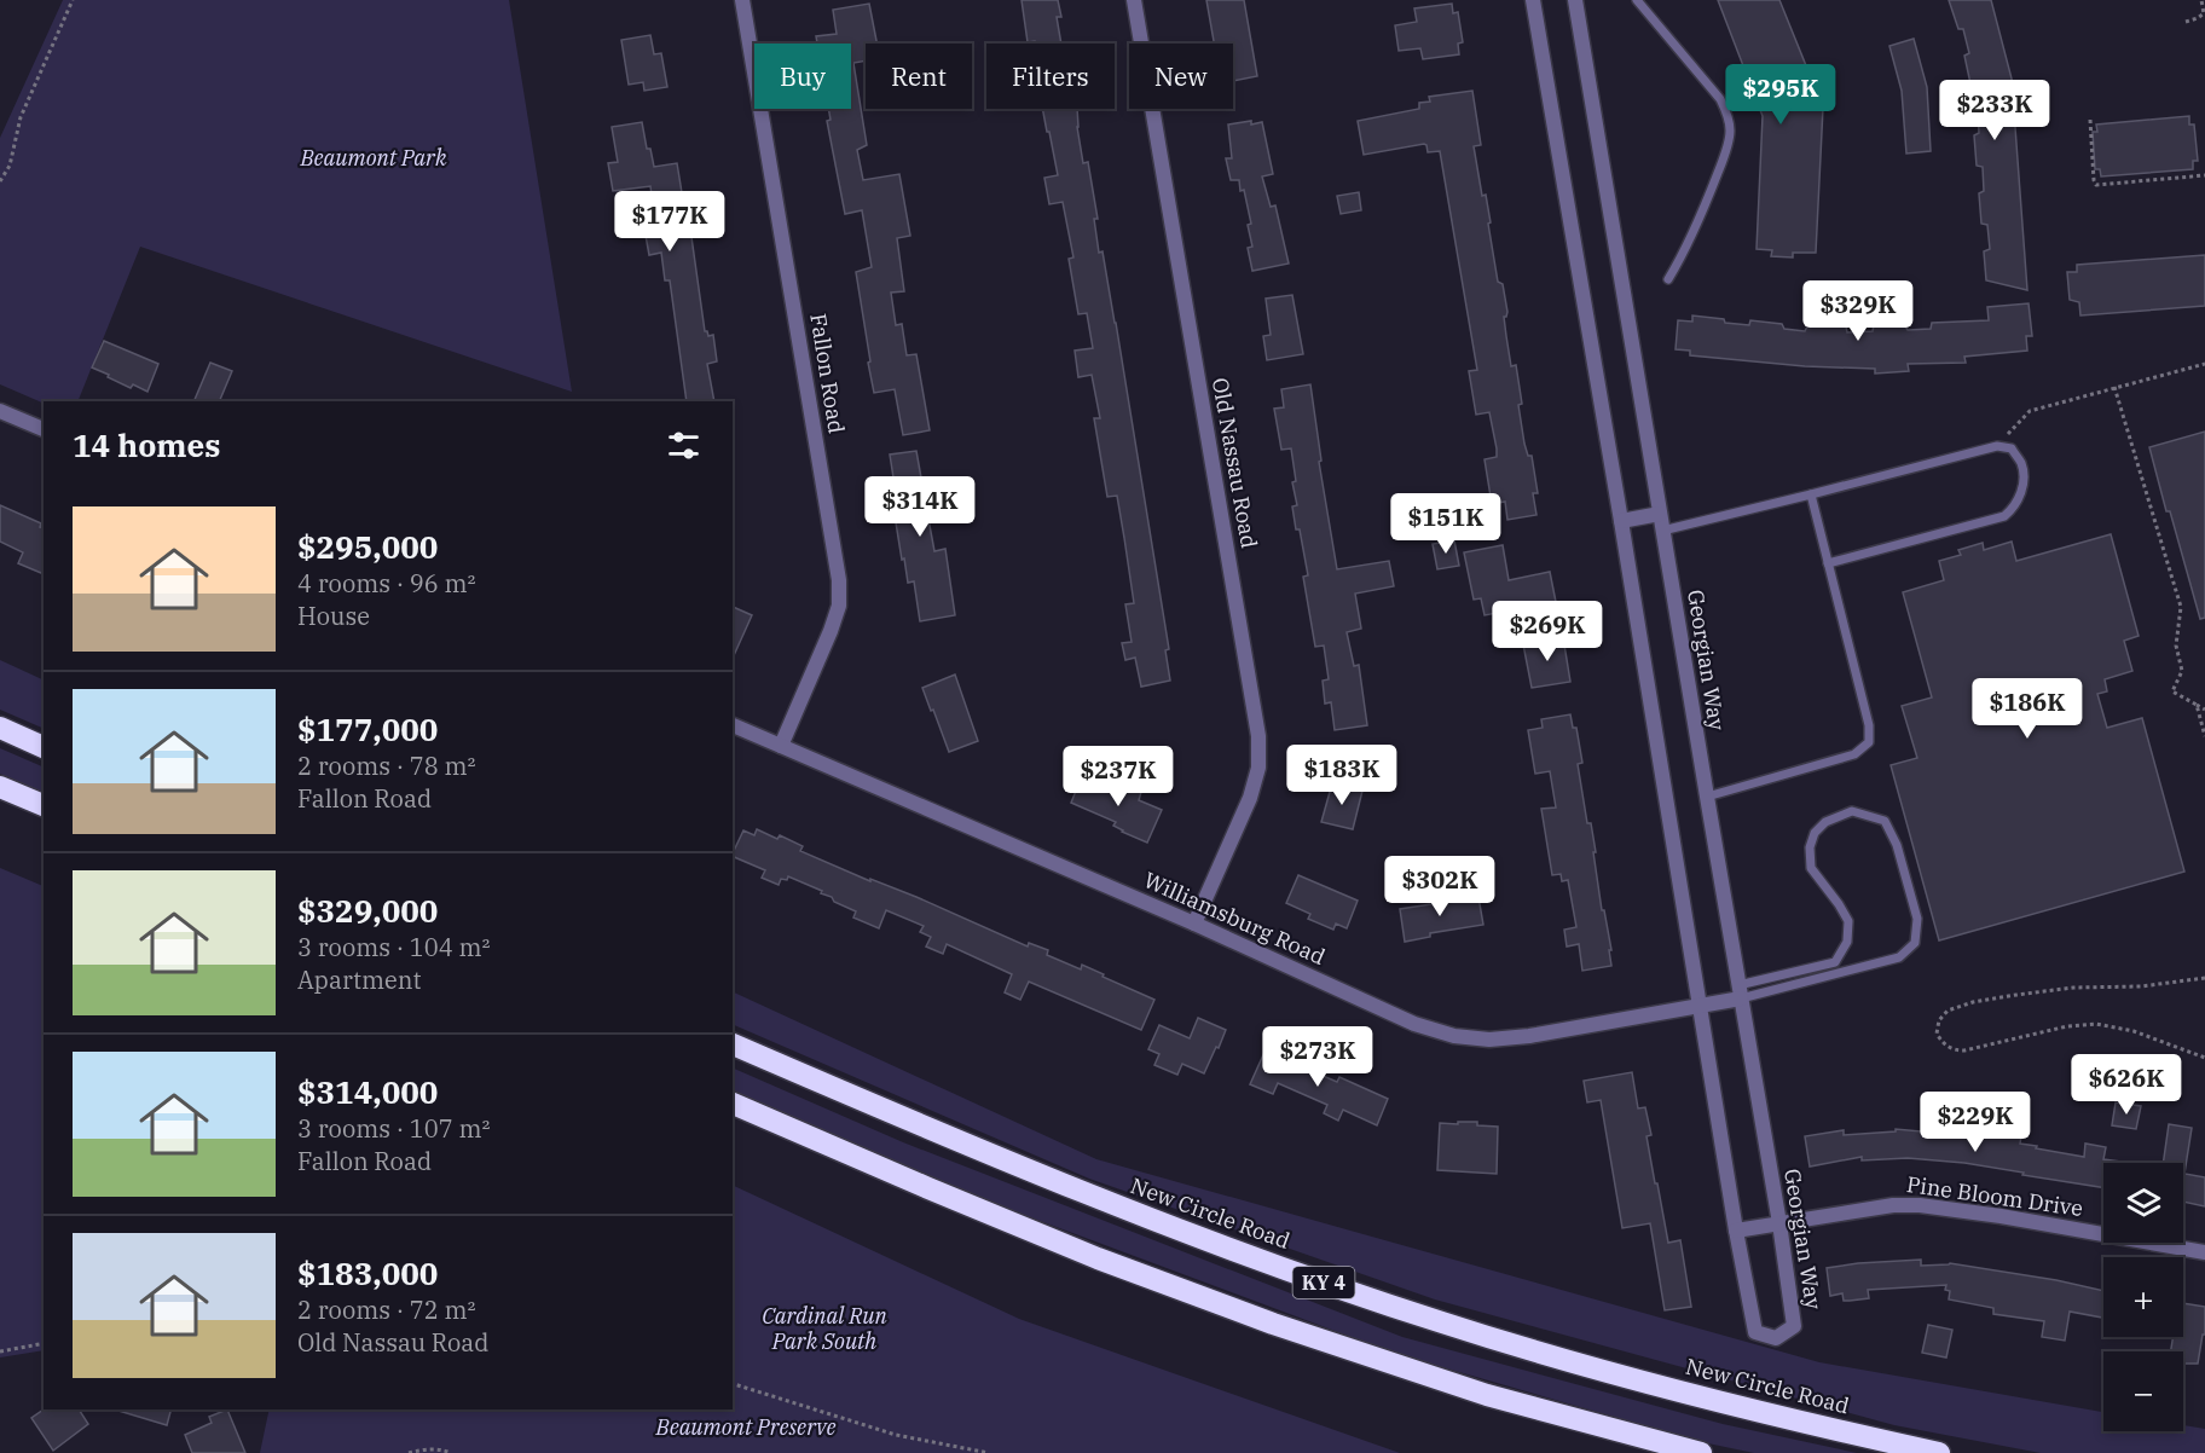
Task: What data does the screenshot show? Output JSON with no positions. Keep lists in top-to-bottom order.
{
  "streets": {
    "highway": ["New Circle Road", "KY 4"],
    "street": [
      "Fallon Road",
      "Old Nassau Road",
      "Georgian Way",
      "Williamsburg Road",
      "Pine Bloom Drive"
    ]
  },
  "crossings": [
    ["Fallon Road", "Williamsburg Road"],
    ["Old Nassau Road", "Williamsburg Road"],
    ["Georgian Way", "Williamsburg Road"],
    ["Georgian Way", "Pine Bloom Drive"]
  ],
  "parks": ["Beaumont Park", "Cardinal Run Park South", "Beaumont Preserve"],
  "page": {
    "chip": [
      "Buy",
      "Rent",
      "Filters",
      "New"
    ],
    "price": [
      "$295K",
      "$233K",
      "$177K",
      "$329K",
      "$314K",
      "$151K",
      "$269K",
      "$186K",
      "$183K",
      "$237K",
      "$302K",
      "$273K",
      "$626K",
      "$229K"
    ],
    "heading": "14 homes",
    "list": [
      {
        "name": "$295,000",
        "note": "4 rooms · 96 m² · House"
      },
      {
        "name": "$177,000",
        "note": "2 rooms · 78 m² · Fallon Road"
      },
      {
        "name": "$329,000",
        "note": "3 rooms · 104 m² · Apartment"
      },
      {
        "name": "$314,000",
        "note": "3 rooms · 107 m² · Fallon Road"
      },
      {
        "name": "$183,000",
        "note": "2 rooms · 72 m² · Old Nassau Road"
      }
    ],
    "map_buttons": ["+", "−"]
  }
}
